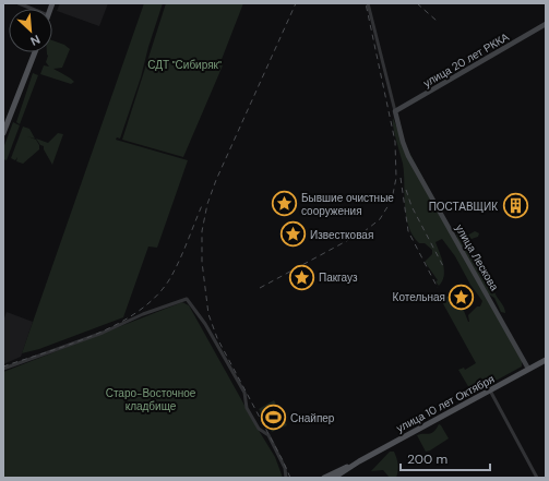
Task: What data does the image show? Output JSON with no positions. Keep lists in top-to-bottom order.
{
  "streets": {
    "main road": ["улица 20 лет РККА", "улица Лескова", "улица 10 лет Октября"]
  },
  "crossings": [
    ["улица 20 лет РККА", "улица Лескова"],
    ["улица Лескова", "улица 10 лет Октября"]
  ],
  "parks": ["СДТ \"Сибиряк\"", "Старо-Восточное кладбище"],
  "places": {
    "place": [
      "Бывшие очистные сооружения",
      "Известковая",
      "Пакгауз",
      "Котельная"
    ],
    "building": ["ПОСТАВЩИК"],
    "sports": ["Снайпер"]
  },
  "scale_bar": "200 m",
  "north": "bottom right"
}
